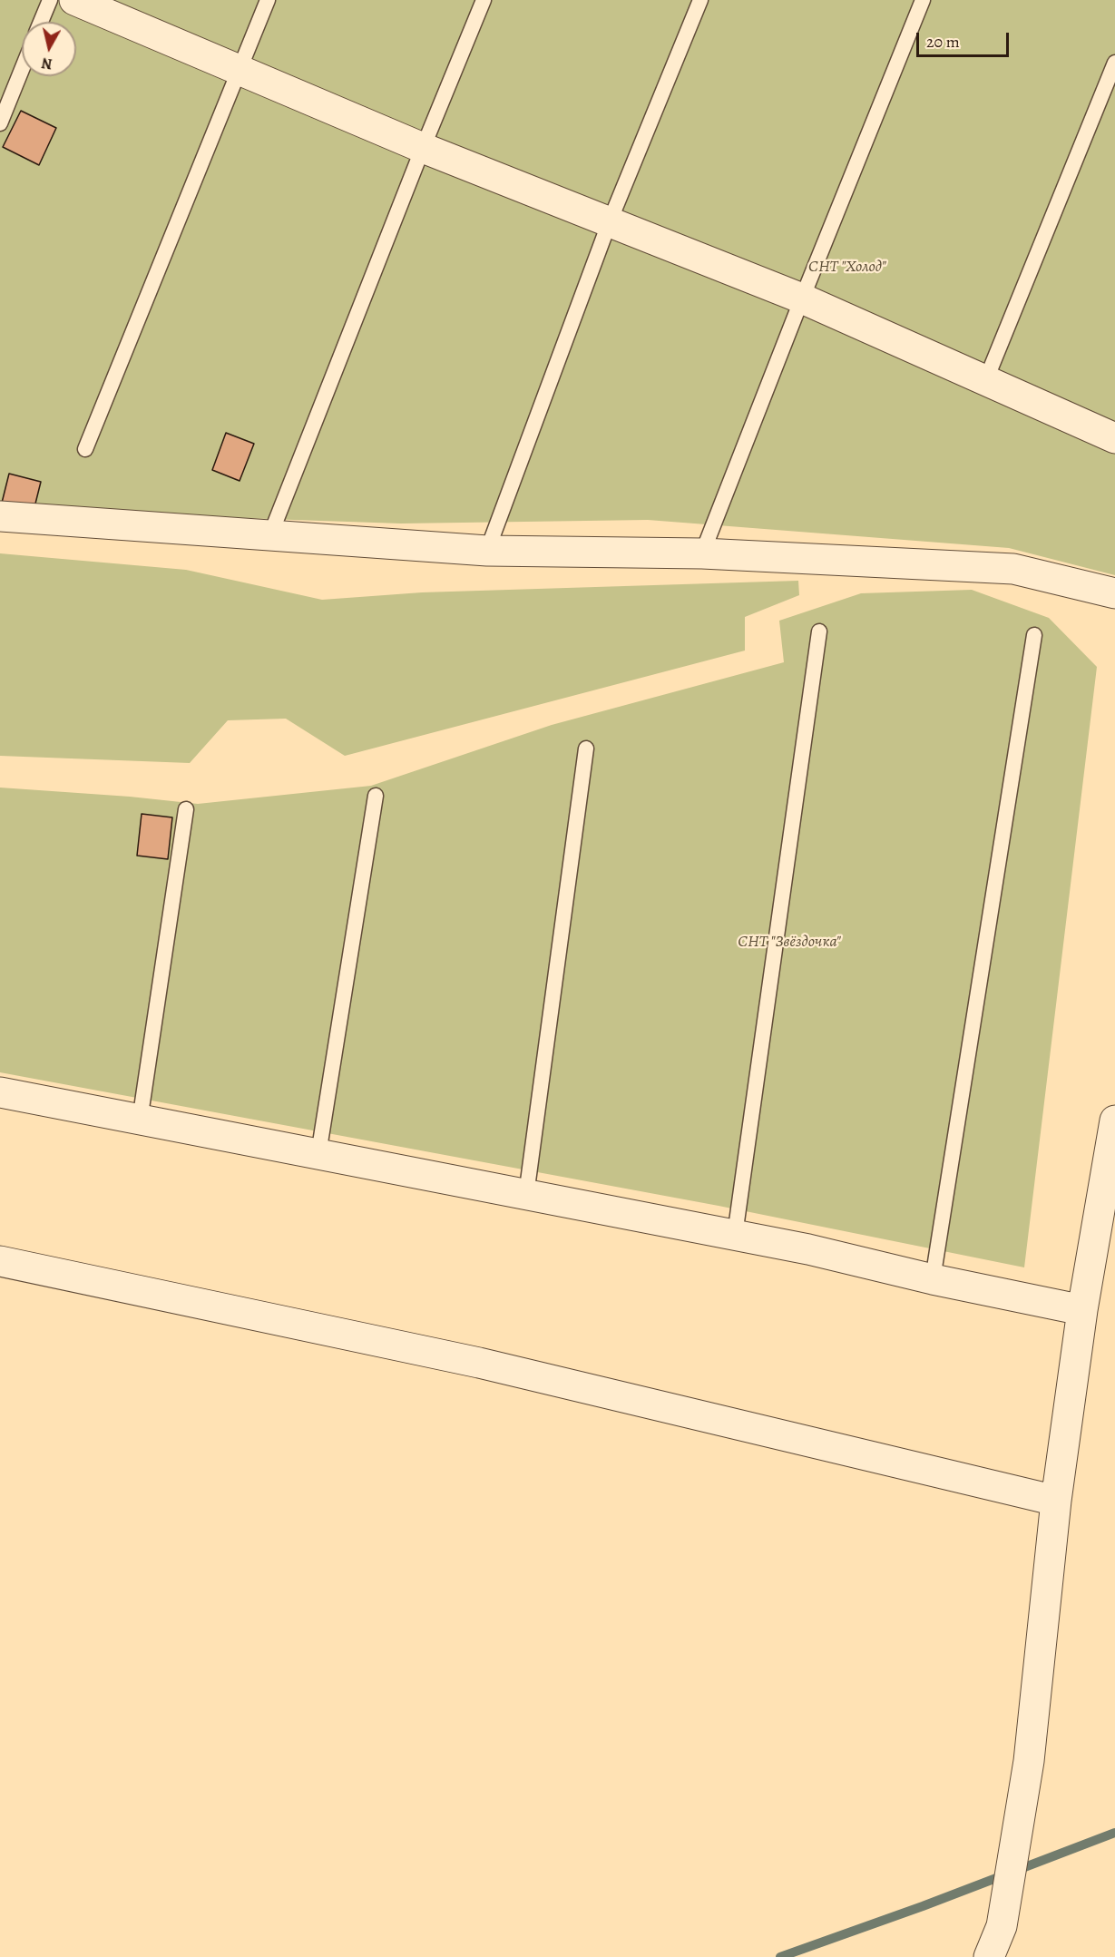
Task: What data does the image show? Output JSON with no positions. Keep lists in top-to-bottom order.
{
  "parks": ["СНТ \"Холод\"", "СНТ \"Звёздочка\""],
  "scale_bar": "20 m",
  "north": "bottom"
}
